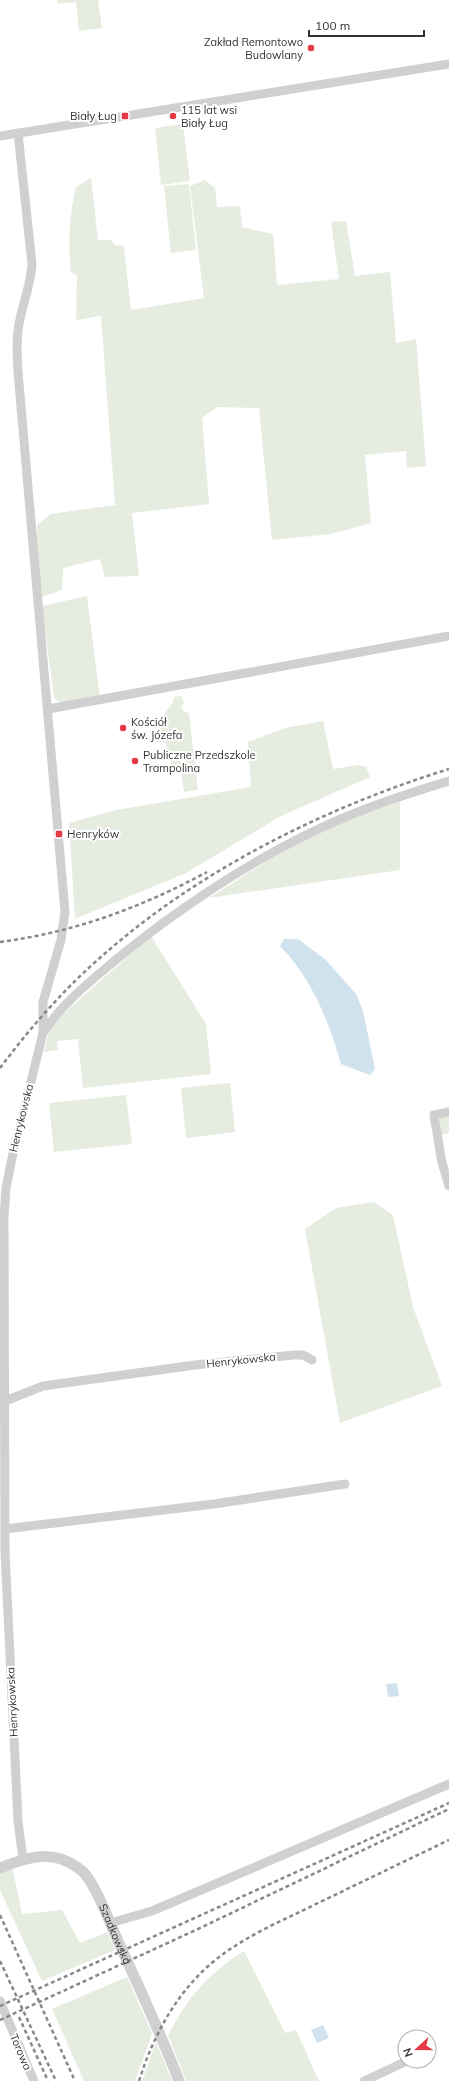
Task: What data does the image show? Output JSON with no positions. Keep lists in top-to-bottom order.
{
  "streets": {
    "street": ["Henrykowska", "Szadkowska", "Torowa"]
  },
  "crossings": [
    ["Henrykowska", "Szadkowska"]
  ],
  "places": {
    "other": [
      "Zakład Remontowo Budowlany",
      "115 lat wsi Biały Ług",
      "Kościół św. Józefa",
      "Publiczne Przedszkole Trampolina"
    ],
    "transit": ["Biały Ług", "Henryków"]
  },
  "scale_bar": "100 m",
  "north": "left"
}
